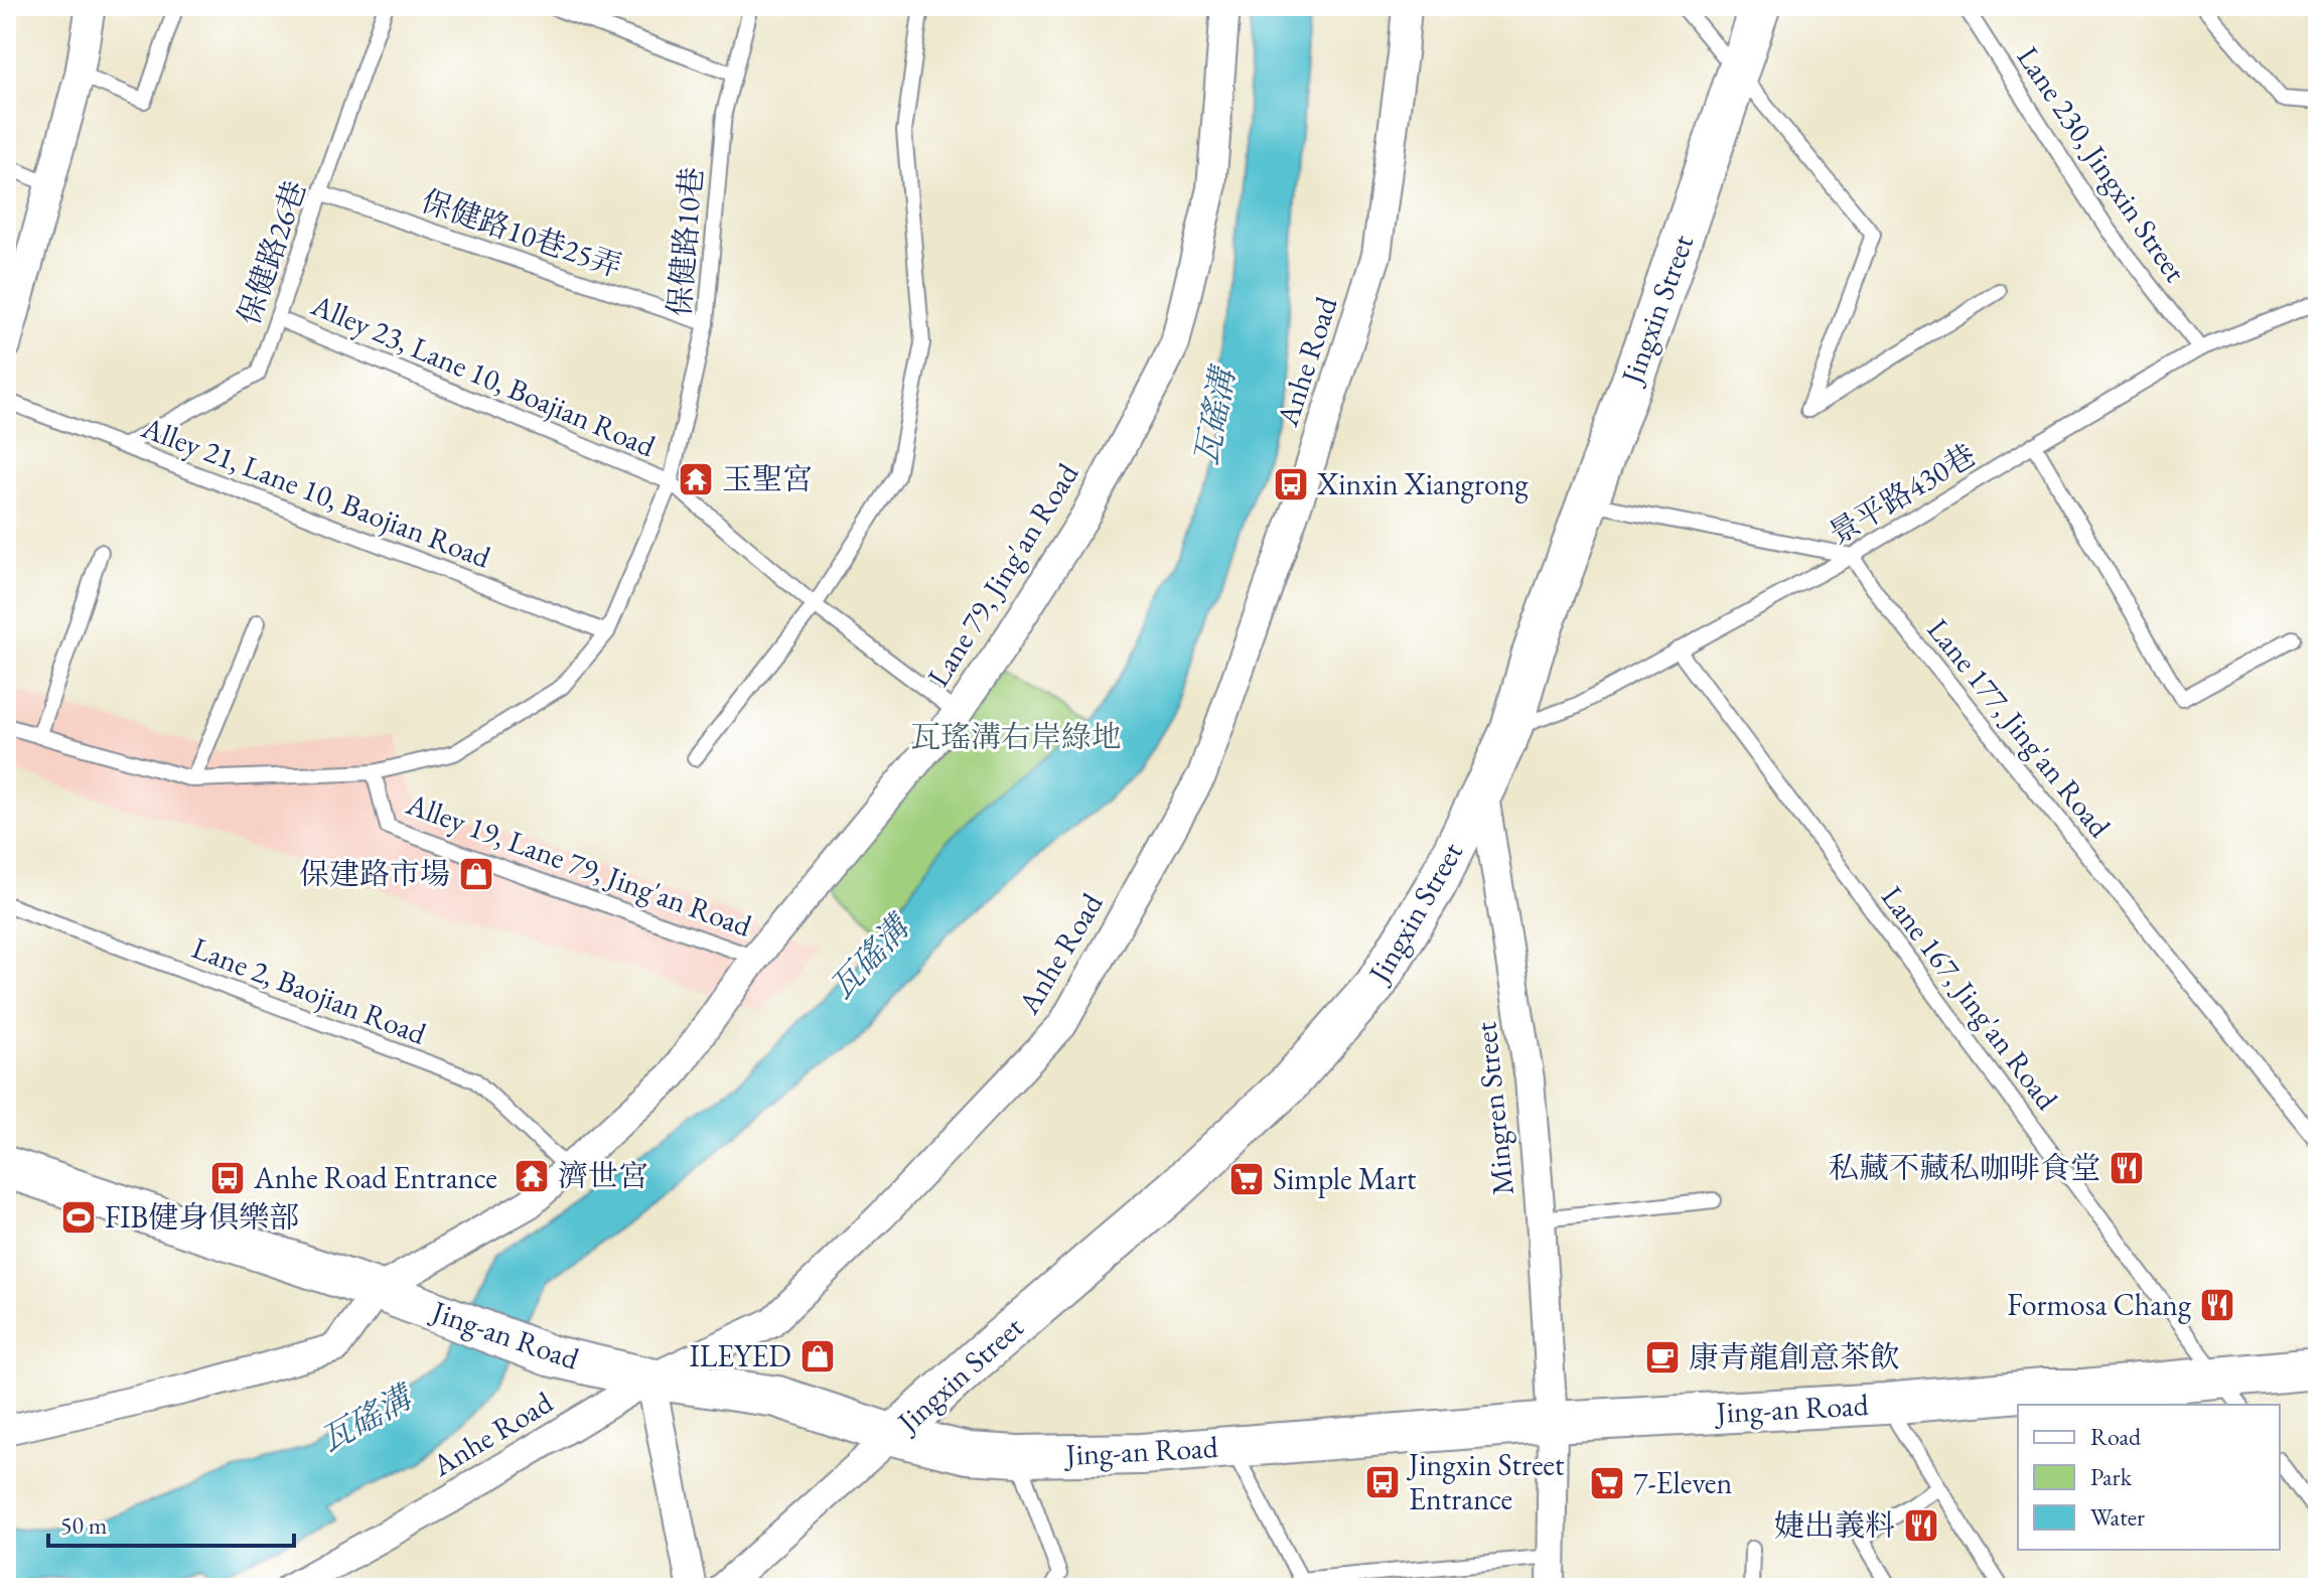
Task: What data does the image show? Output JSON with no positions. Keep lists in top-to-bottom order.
{
  "streets": {
    "main road": ["Jingxin Street", "Jing-an Road"],
    "street": ["Anhe Road", "Lane 79, Jing'an Road", "Mingren Street"],
    "lane": [
      "Lane 230, Jingxin Street",
      "保健路10巷25弄",
      "保健路10巷",
      "保健路26巷",
      "Alley 23, Lane 10, Boajian Road",
      "Alley 21, Lane 10, Baojian Road",
      "景平路430巷",
      "Lane 177, Jing'an Road",
      "Alley 19, Lane 79, Jing'an Road",
      "Lane 2, Baojian Road",
      "Lane 167, Jing'an Road"
    ]
  },
  "crossings": [
    ["Lane 230, Jingxin Street", "景平路430巷"],
    ["保健路10巷25弄", "保健路10巷"],
    ["保健路10巷25弄", "保健路26巷"],
    ["保健路10巷", "Alley 23, Lane 10, Boajian Road"],
    ["保健路10巷", "Alley 21, Lane 10, Baojian Road"],
    ["保健路10巷", "Alley 19, Lane 79, Jing'an Road"],
    ["保健路26巷", "Alley 23, Lane 10, Boajian Road"],
    ["保健路26巷", "Alley 21, Lane 10, Baojian Road"],
    ["Jingxin Street", "景平路430巷"],
    ["Jingxin Street", "Mingren Street"],
    ["Jingxin Street", "Jing-an Road"],
    ["Anhe Road", "Jing-an Road"],
    ["Alley 23, Lane 10, Boajian Road", "Lane 79, Jing'an Road"],
    ["景平路430巷", "Lane 177, Jing'an Road"],
    ["景平路430巷", "Lane 167, Jing'an Road"],
    ["Lane 79, Jing'an Road", "Alley 19, Lane 79, Jing'an Road"],
    ["Lane 79, Jing'an Road", "Lane 2, Baojian Road"],
    ["Lane 79, Jing'an Road", "Jing-an Road"],
    ["Lane 167, Jing'an Road", "Jing-an Road"],
    ["Mingren Street", "Jing-an Road"]
  ],
  "water": ["瓦磘溝"],
  "parks": ["瓦瑤溝右岸綠地"],
  "places": {
    "temple": ["玉聖宮", "濟世宮"],
    "bus stop": ["Xinxin Xiangrong", "Anhe Road Entrance", "Jingxin Street Entrance"],
    "shop": ["保建路市場", "ILEYED"],
    "restaurant": ["私藏不藏私咖啡食堂", "Formosa Chang", "婕出義料"],
    "supermarket": ["Simple Mart", "7-Eleven"],
    "sports": ["FIB健身俱樂部"],
    "cafe": ["康青龍創意茶飲"]
  },
  "legend": ["Road", "Park", "Water"],
  "scale_bar": "50 m"
}
